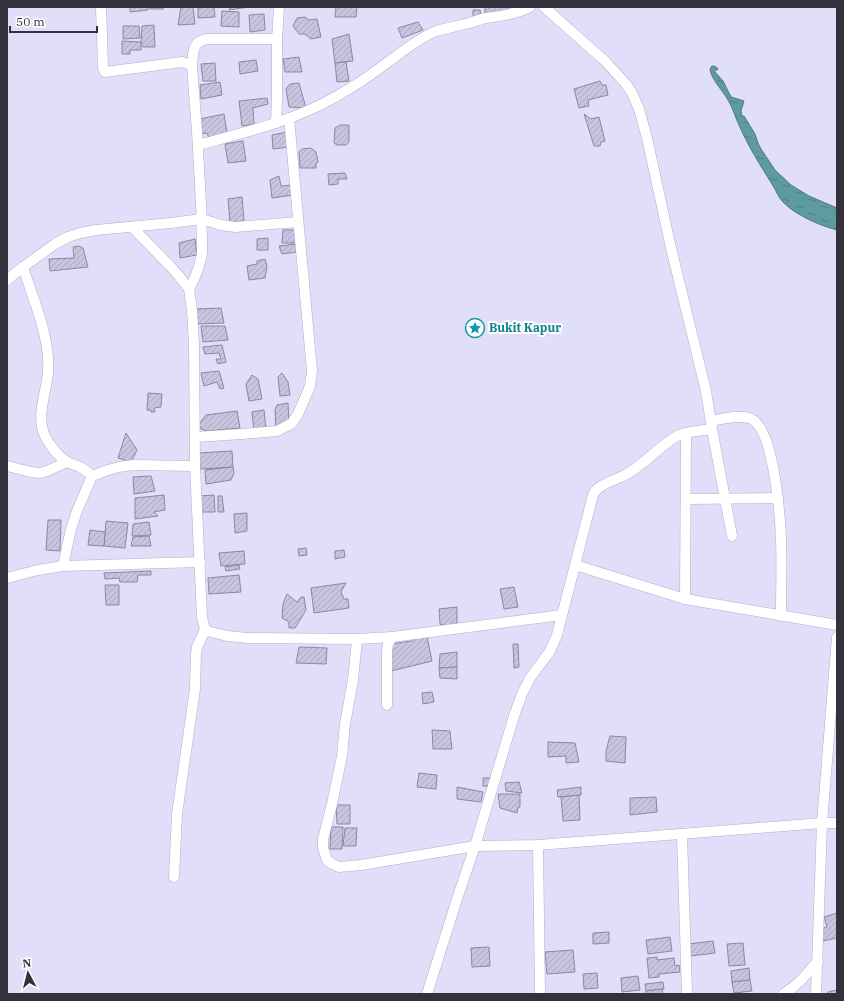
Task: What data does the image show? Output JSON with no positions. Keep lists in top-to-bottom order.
{
  "places": {
    "place": ["Bukit Kapur"]
  },
  "scale_bar": "50 m",
  "north": "top"
}
